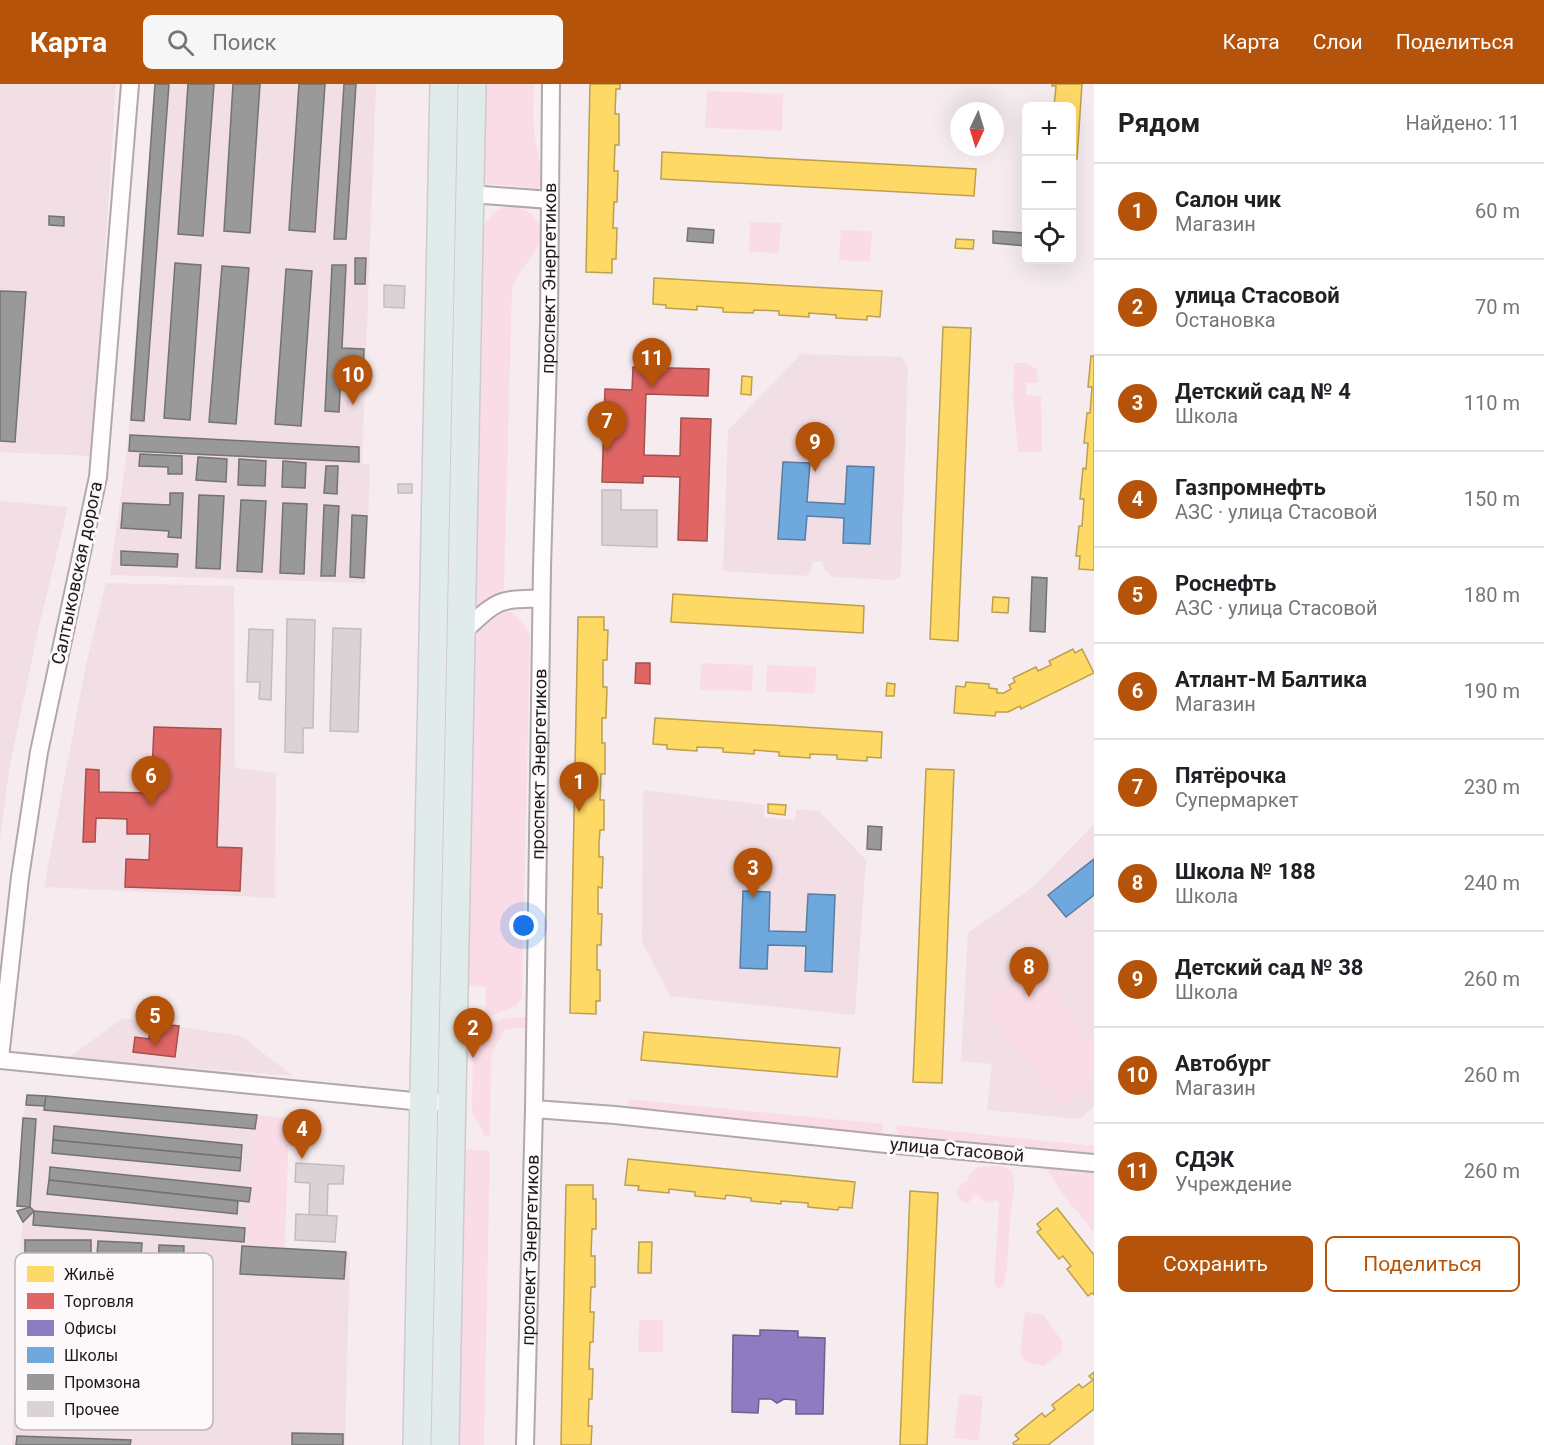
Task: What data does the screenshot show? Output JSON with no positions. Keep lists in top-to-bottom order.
{
  "streets": {
    "street": ["проспект Энергетиков", "Салтыковская дорога", "улица Стасовой"]
  },
  "crossings": [
    ["проспект Энергетиков", "улица Стасовой"]
  ],
  "legend": [
    "Жильё",
    "Торговля",
    "Офисы",
    "Школы",
    "Промзона",
    "Прочее"
  ],
  "north": "bottom",
  "page": {
    "header": "Карта",
    "search": "Поиск",
    "nav": ["Карта", "Слои", "Поделиться"],
    "heading": ["Рядом", "Найдено: 11"],
    "map_buttons": ["+", "−"],
    "list": [
      {
        "mark": "1",
        "name": "Салон чик",
        "note": "Магазин",
        "value": "60 m"
      },
      {
        "mark": "2",
        "name": "улица Стасовой",
        "note": "Остановка",
        "value": "70 m"
      },
      {
        "mark": "3",
        "name": "Детский сад № 4",
        "note": "Школа",
        "value": "110 m"
      },
      {
        "mark": "4",
        "name": "Газпромнефть",
        "note": "АЗС · улица Стасовой",
        "value": "150 m"
      },
      {
        "mark": "5",
        "name": "Роснефть",
        "note": "АЗС · улица Стасовой",
        "value": "180 m"
      },
      {
        "mark": "6",
        "name": "Атлант-М Балтика",
        "note": "Магазин",
        "value": "190 m"
      },
      {
        "mark": "7",
        "name": "Пятёрочка",
        "note": "Супермаркет",
        "value": "230 m"
      },
      {
        "mark": "8",
        "name": "Школа № 188",
        "note": "Школа",
        "value": "240 m"
      },
      {
        "mark": "9",
        "name": "Детский сад № 38",
        "note": "Школа",
        "value": "260 m"
      },
      {
        "mark": "10",
        "name": "Автобург",
        "note": "Магазин",
        "value": "260 m"
      },
      {
        "mark": "11",
        "name": "СДЭК",
        "note": "Учреждение",
        "value": "260 m"
      }
    ],
    "pins": [
      "11",
      "10",
      "7",
      "9",
      "6",
      "1",
      "3",
      "8",
      "5",
      "2",
      "4"
    ],
    "buttons": ["Сохранить", "Поделиться"]
  }
}
